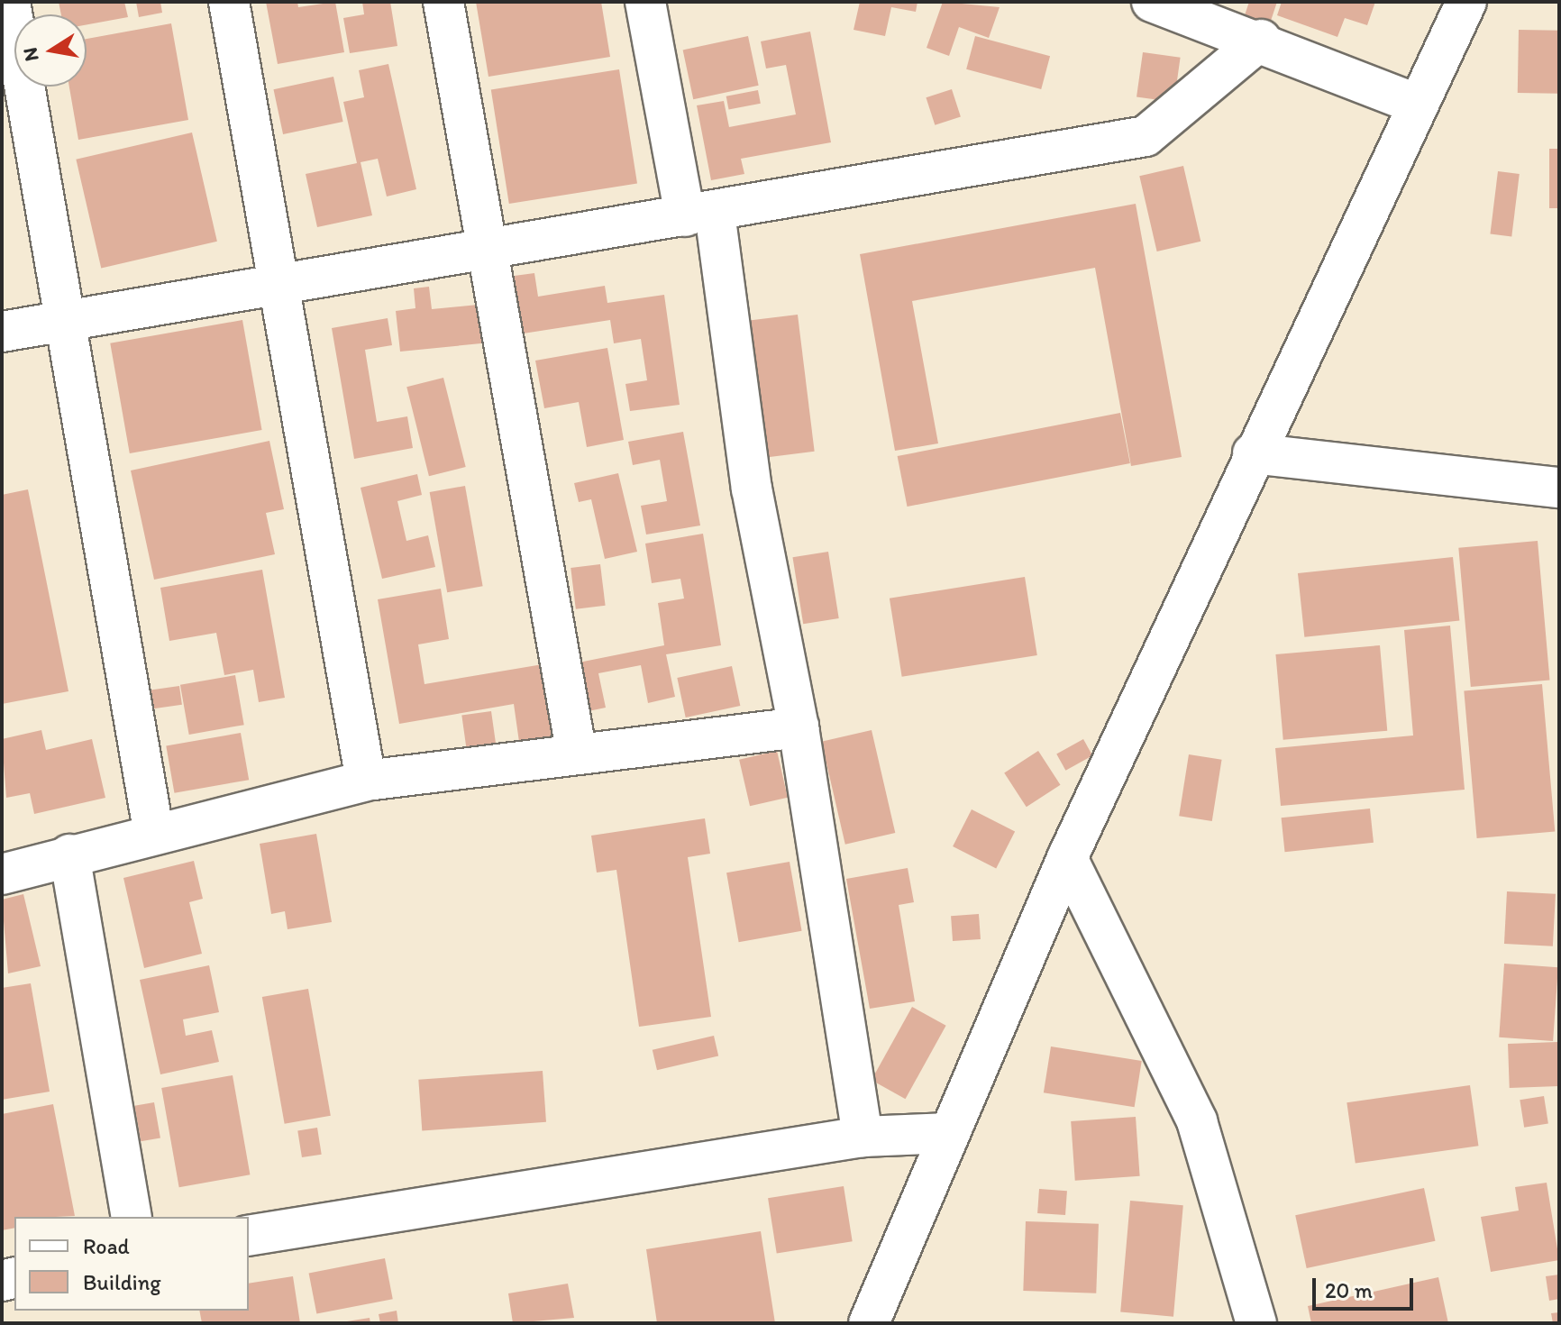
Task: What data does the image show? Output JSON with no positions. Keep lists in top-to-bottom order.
{
  "legend": ["Road", "Building"],
  "scale_bar": "20 m",
  "north": "left"
}
